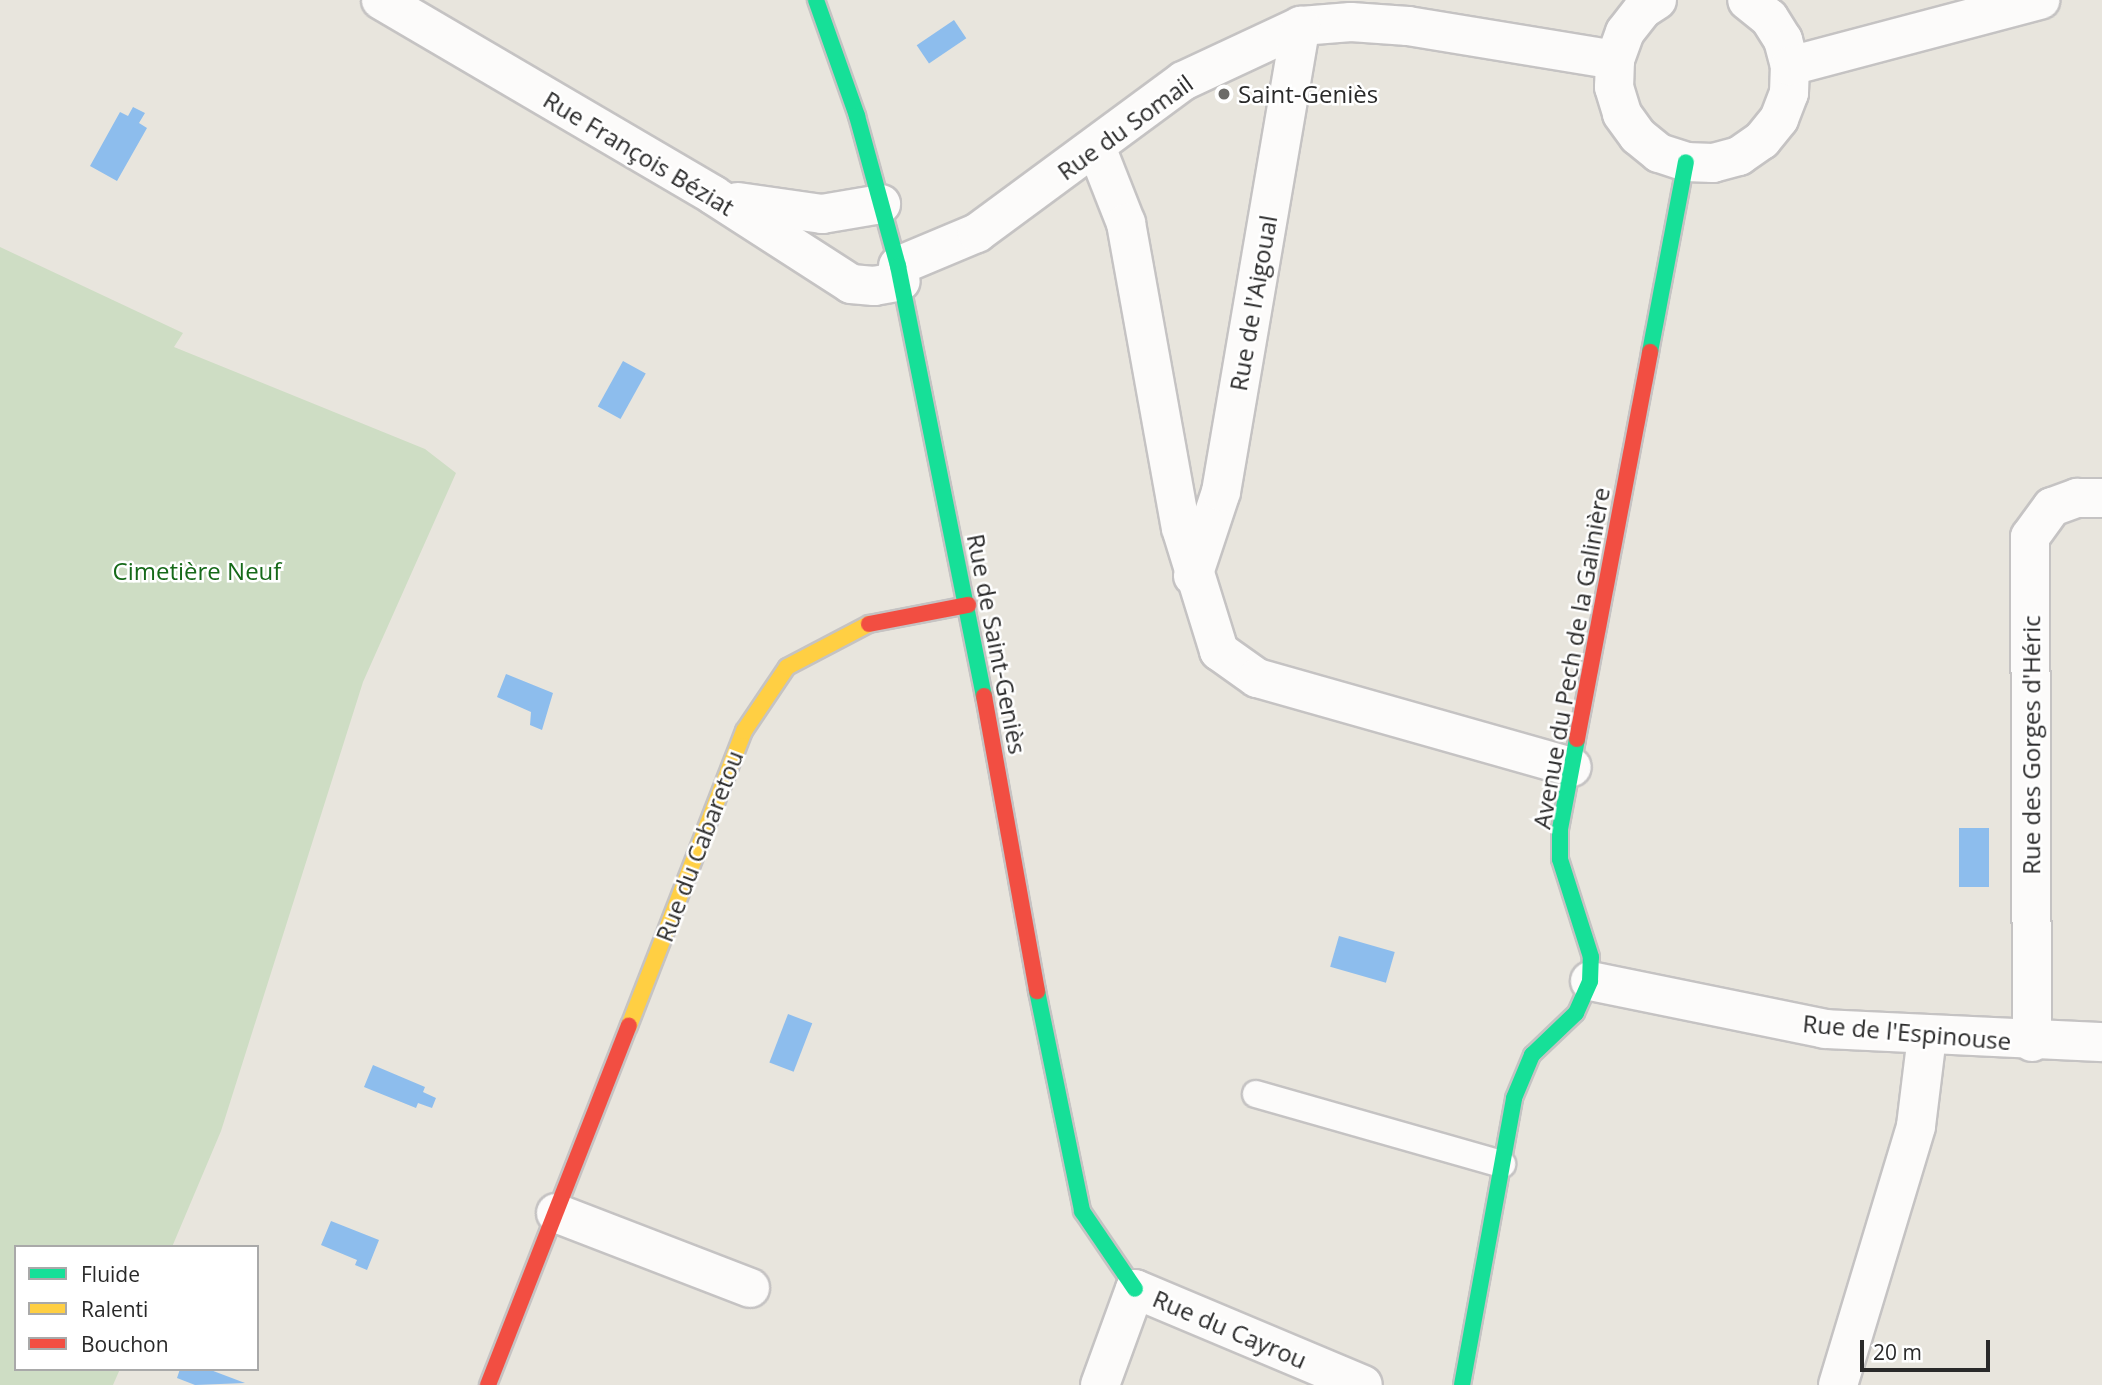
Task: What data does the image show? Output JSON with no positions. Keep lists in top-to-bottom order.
{
  "streets": {
    "street": [
      "Rue du Somail",
      "Rue François Béziat",
      "Rue de l'Aigoual",
      "Rue de Saint-Geniès",
      "Avenue du Pech de la Galinière",
      "Rue des Gorges d'Héric",
      "Rue du Cabaretou",
      "Rue de l'Espinouse",
      "Rue du Cayrou"
    ]
  },
  "crossings": [
    ["Rue du Somail", "Rue François Béziat"],
    ["Rue du Somail", "Rue de l'Aigoual"],
    ["Rue du Somail", "Rue de Saint-Geniès"],
    ["Rue François Béziat", "Rue de Saint-Geniès"],
    ["Rue de Saint-Geniès", "Rue du Cabaretou"],
    ["Rue de Saint-Geniès", "Rue du Cayrou"],
    ["Avenue du Pech de la Galinière", "Rue de l'Espinouse"],
    ["Rue des Gorges d'Héric", "Rue de l'Espinouse"]
  ],
  "parks": ["Cimetière Neuf"],
  "places": ["Saint-Geniès"],
  "legend": ["Fluide", "Ralenti", "Bouchon"],
  "scale_bar": "20 m"
}
